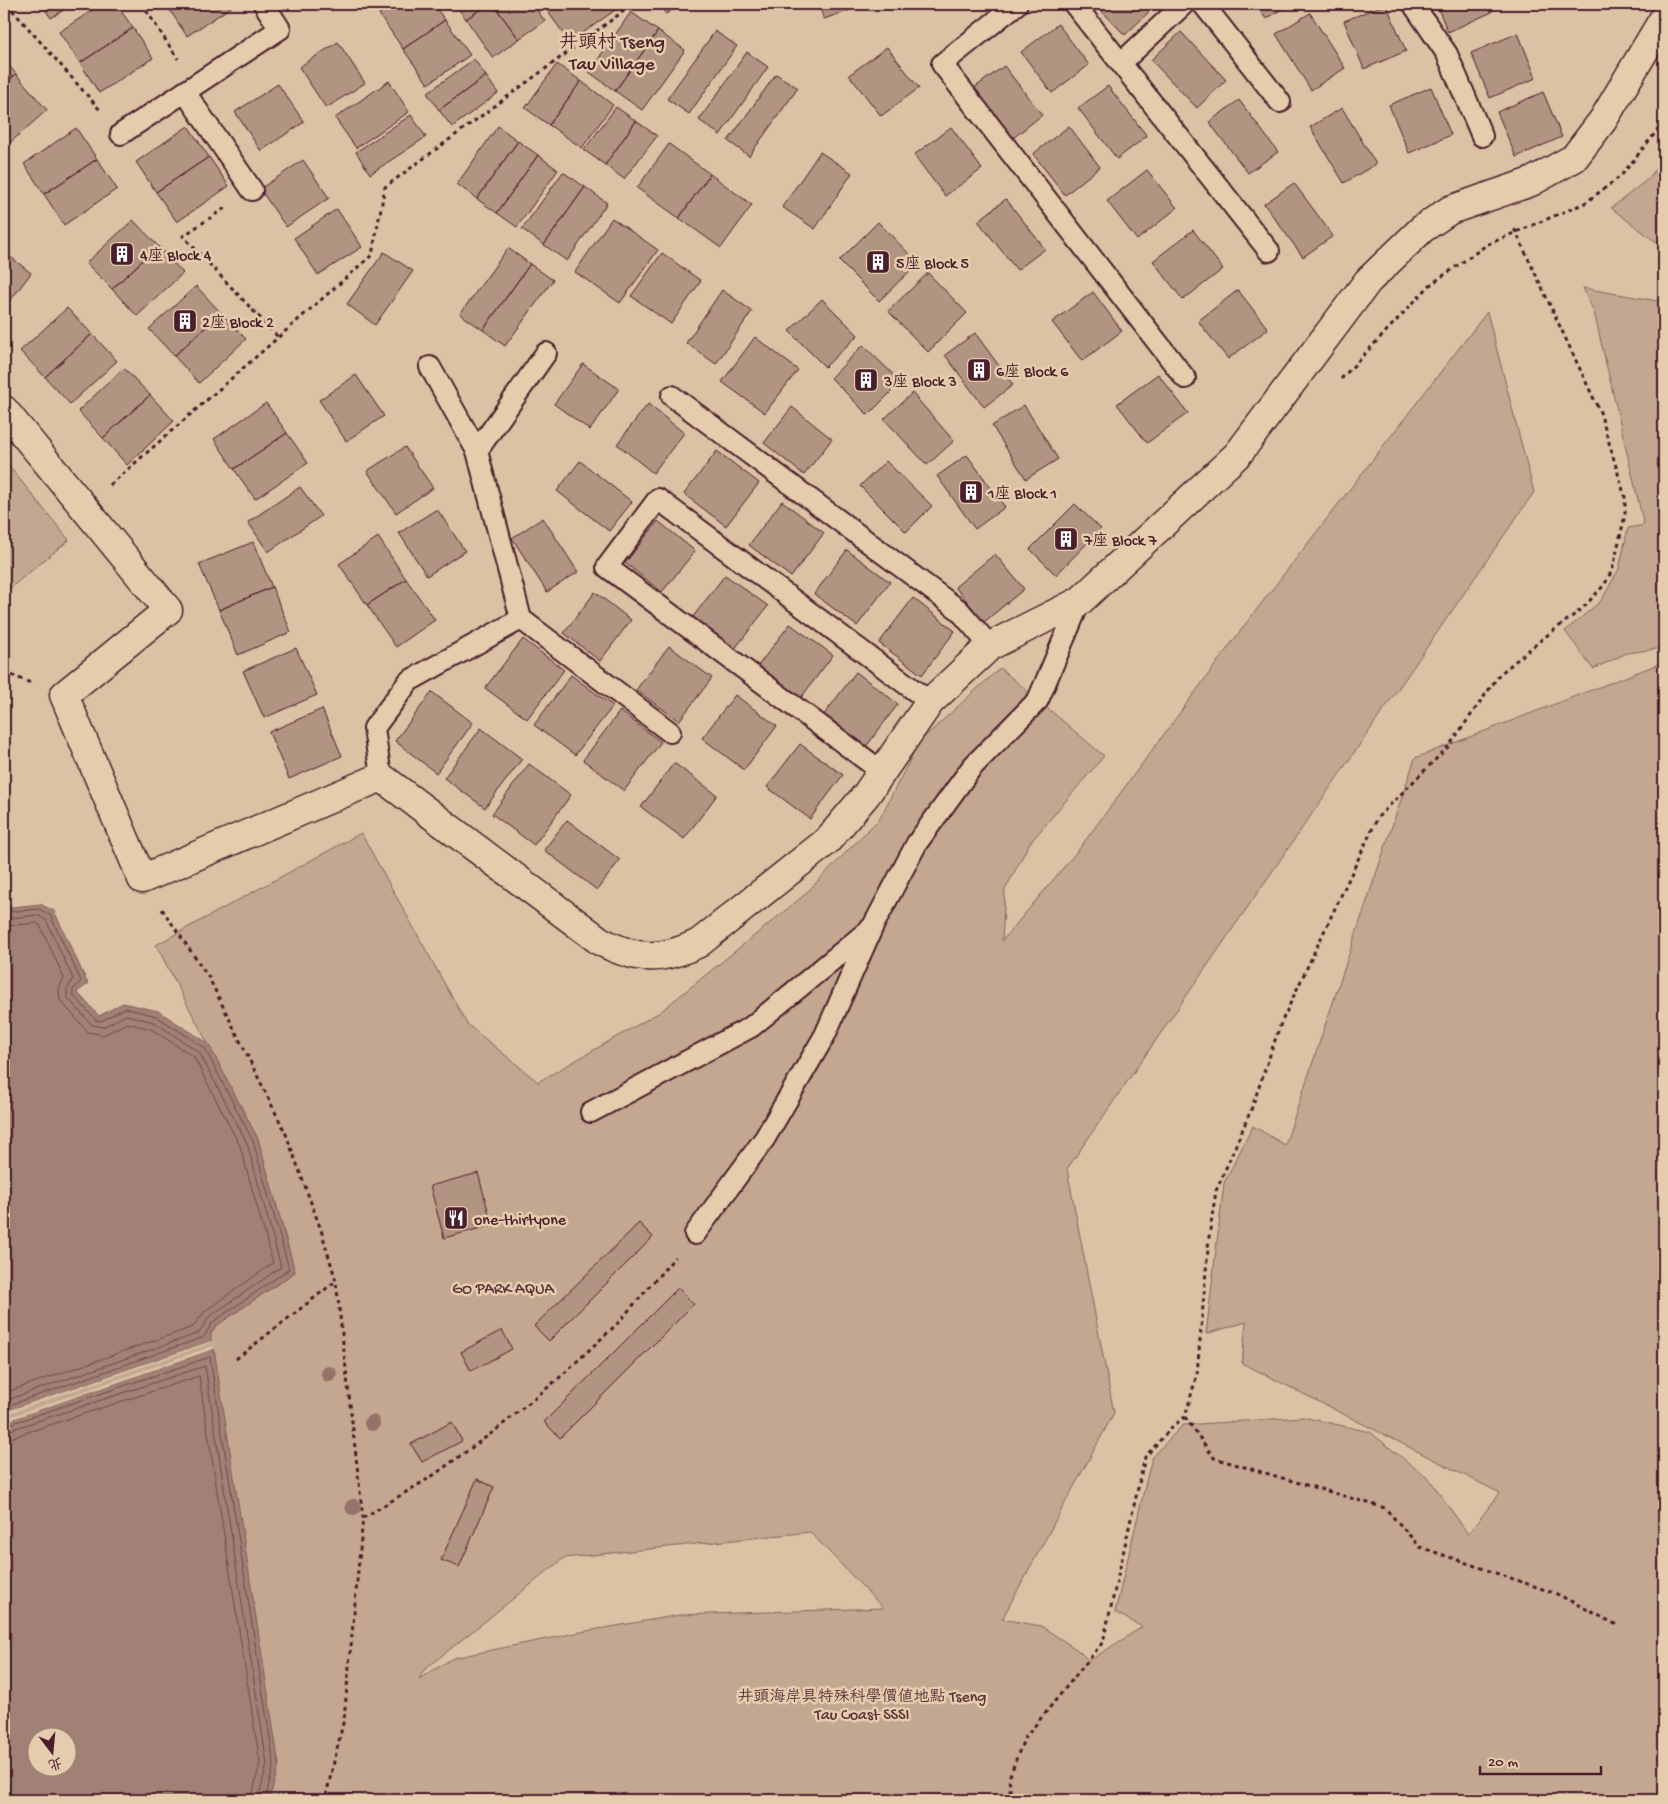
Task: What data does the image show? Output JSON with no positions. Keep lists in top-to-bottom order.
{
  "districts": ["井頭村 Tseng Tau Village"],
  "parks": ["GO PARK AQUA", "井頭海岸具特殊科學價值地點 Tseng Tau Coast SSSI"],
  "places": {
    "building": [
      "4座 Block 4",
      "5座 Block 5",
      "2座 Block 2",
      "6座 Block 6",
      "3座 Block 3",
      "1座 Block 1",
      "7座 Block 7"
    ],
    "restaurant": ["one-thirtyone"]
  },
  "scale_bar": "20 m",
  "north": "bottom"
}
